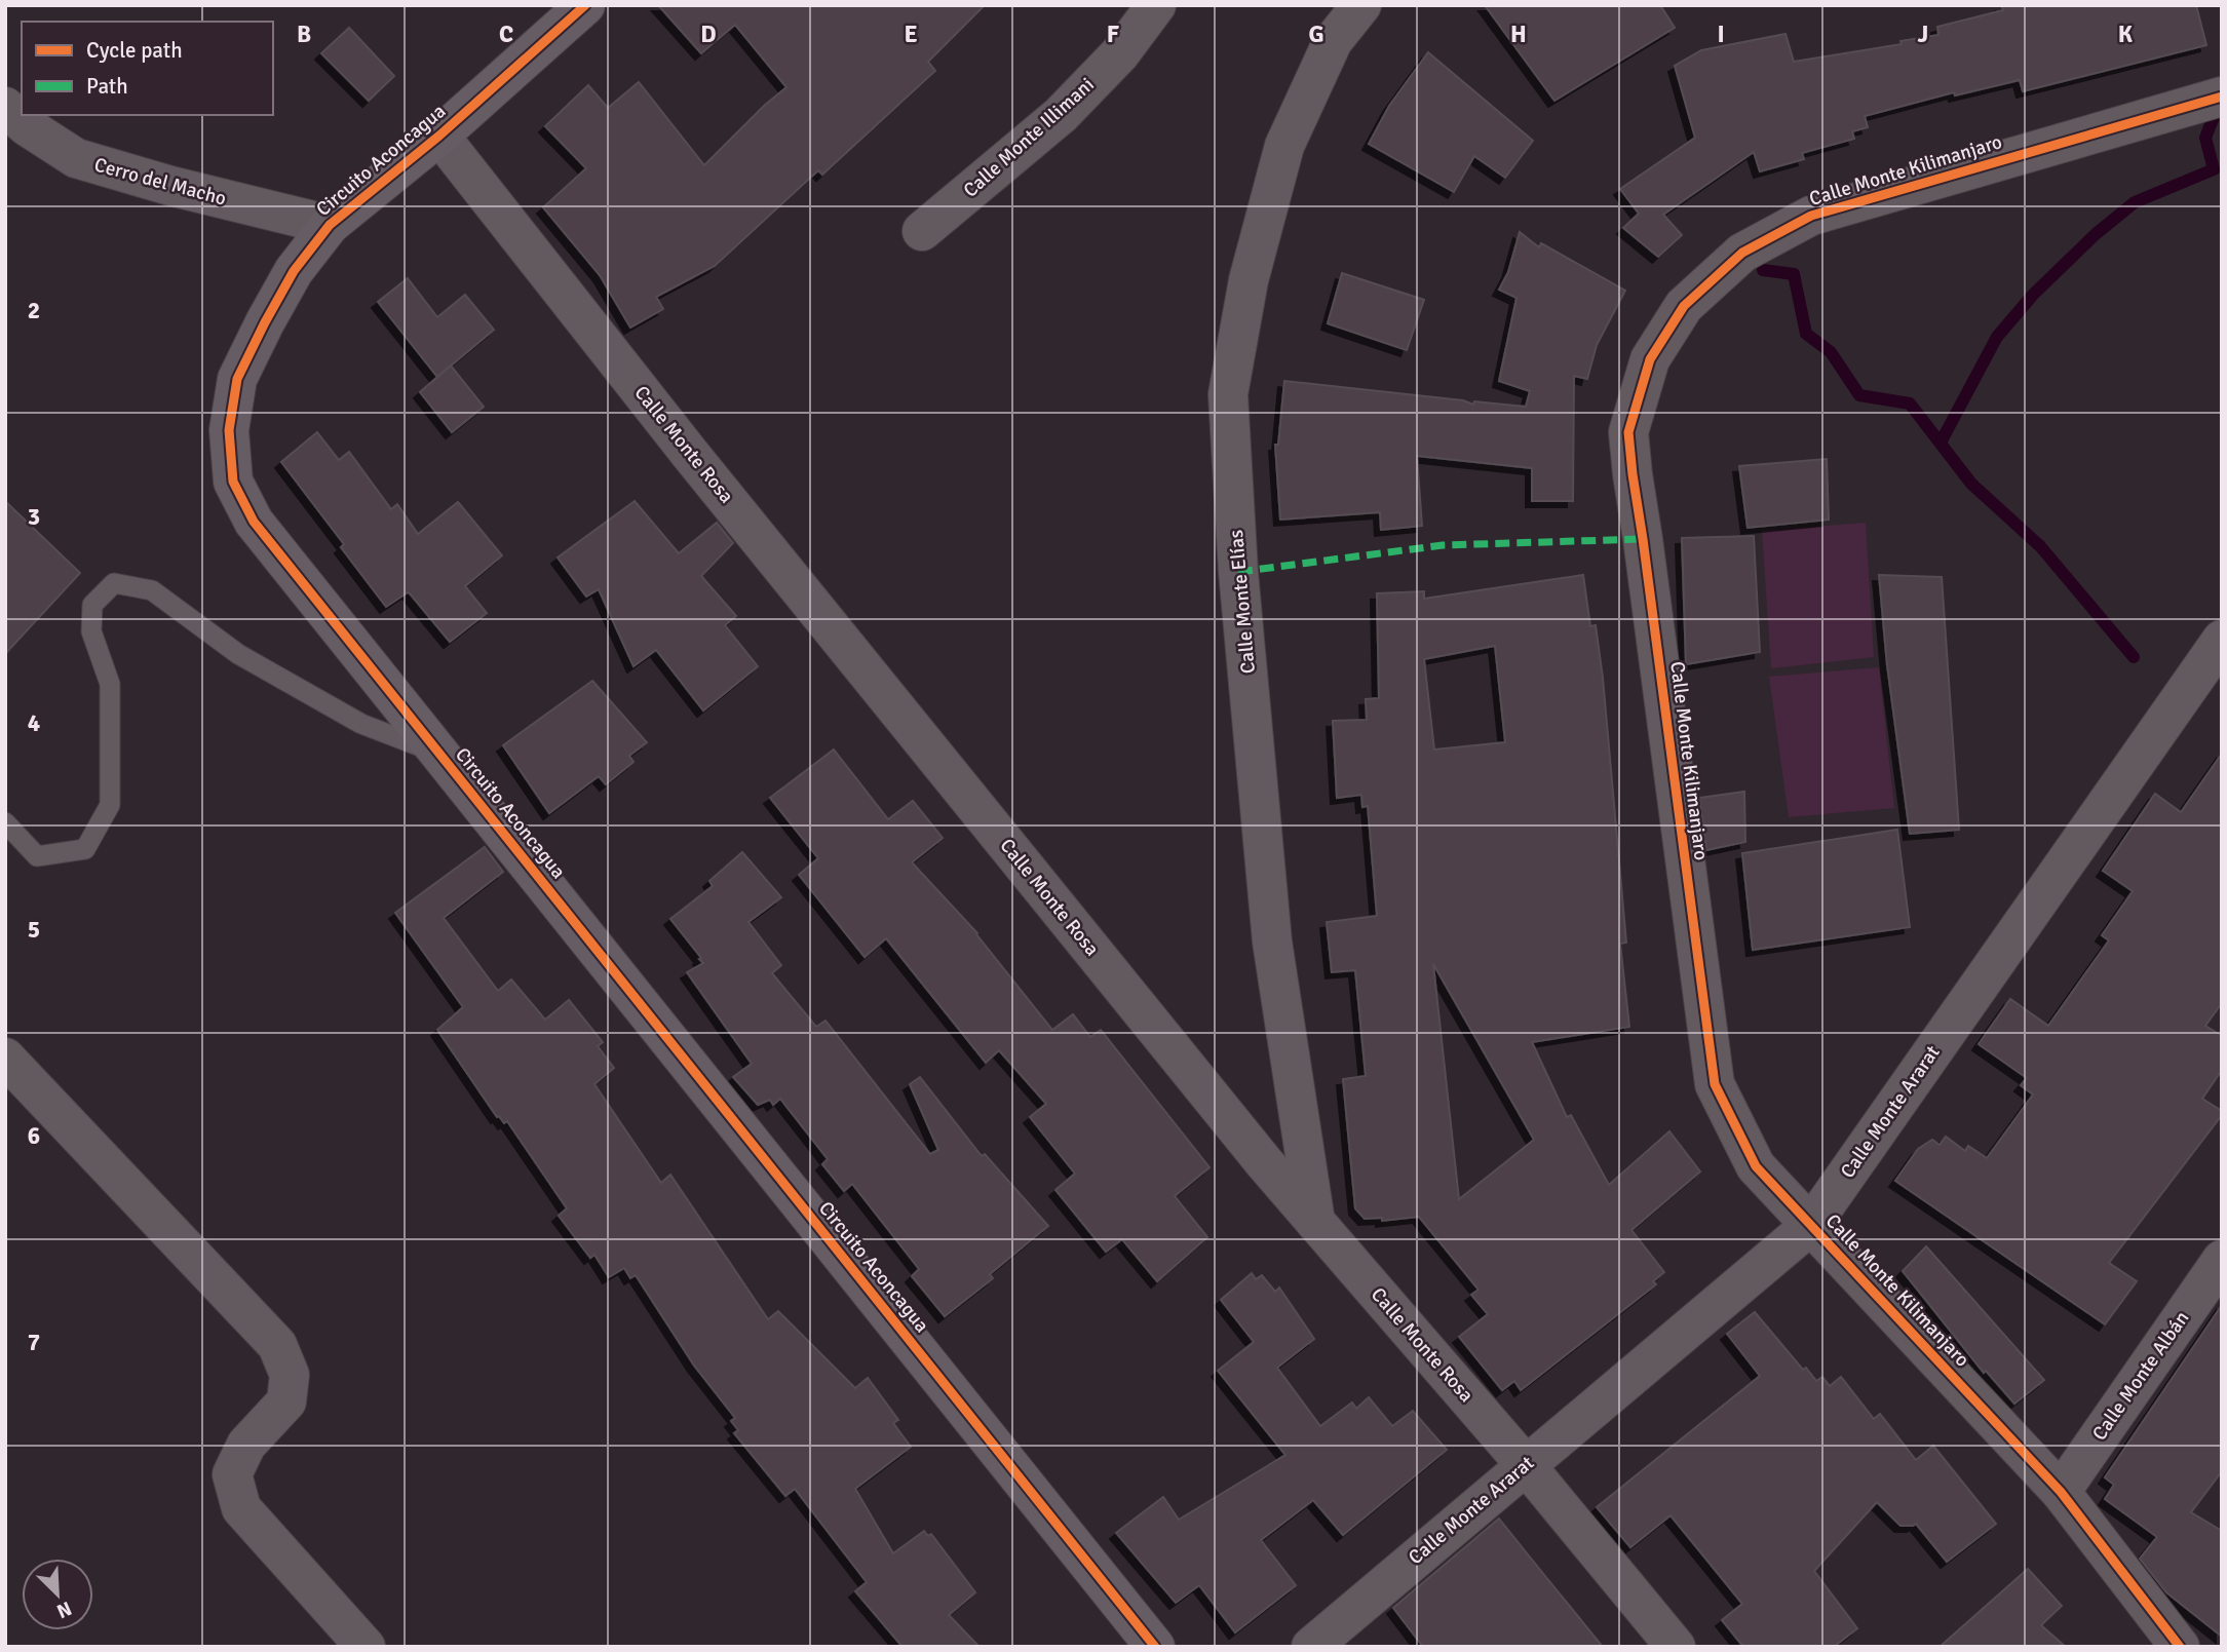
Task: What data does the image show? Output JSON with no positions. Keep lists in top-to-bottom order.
{
  "streets": {
    "street": [
      "Calle Monte Illimani",
      "Circuito Aconcagua",
      "Calle Monte Kilimanjaro",
      "Cerro del Macho",
      "Calle Monte Rosa",
      "Calle Monte Elías",
      "Calle Monte Ararat",
      "Calle Monte Albán"
    ]
  },
  "crossings": [
    ["Circuito Aconcagua", "Cerro del Macho"],
    ["Circuito Aconcagua", "Calle Monte Rosa"],
    ["Calle Monte Kilimanjaro", "Calle Monte Ararat"],
    ["Calle Monte Kilimanjaro", "Calle Monte Albán"],
    ["Calle Monte Rosa", "Calle Monte Elías"],
    ["Calle Monte Rosa", "Calle Monte Ararat"]
  ],
  "legend": ["Cycle path", "Path"],
  "north": "bottom right",
  "grid": {
    "columns": [
      "B",
      "C",
      "D",
      "E",
      "F",
      "G",
      "H",
      "I",
      "J",
      "K"
    ],
    "rows": [
      "2",
      "3",
      "4",
      "5",
      "6",
      "7"
    ]
  }
}
